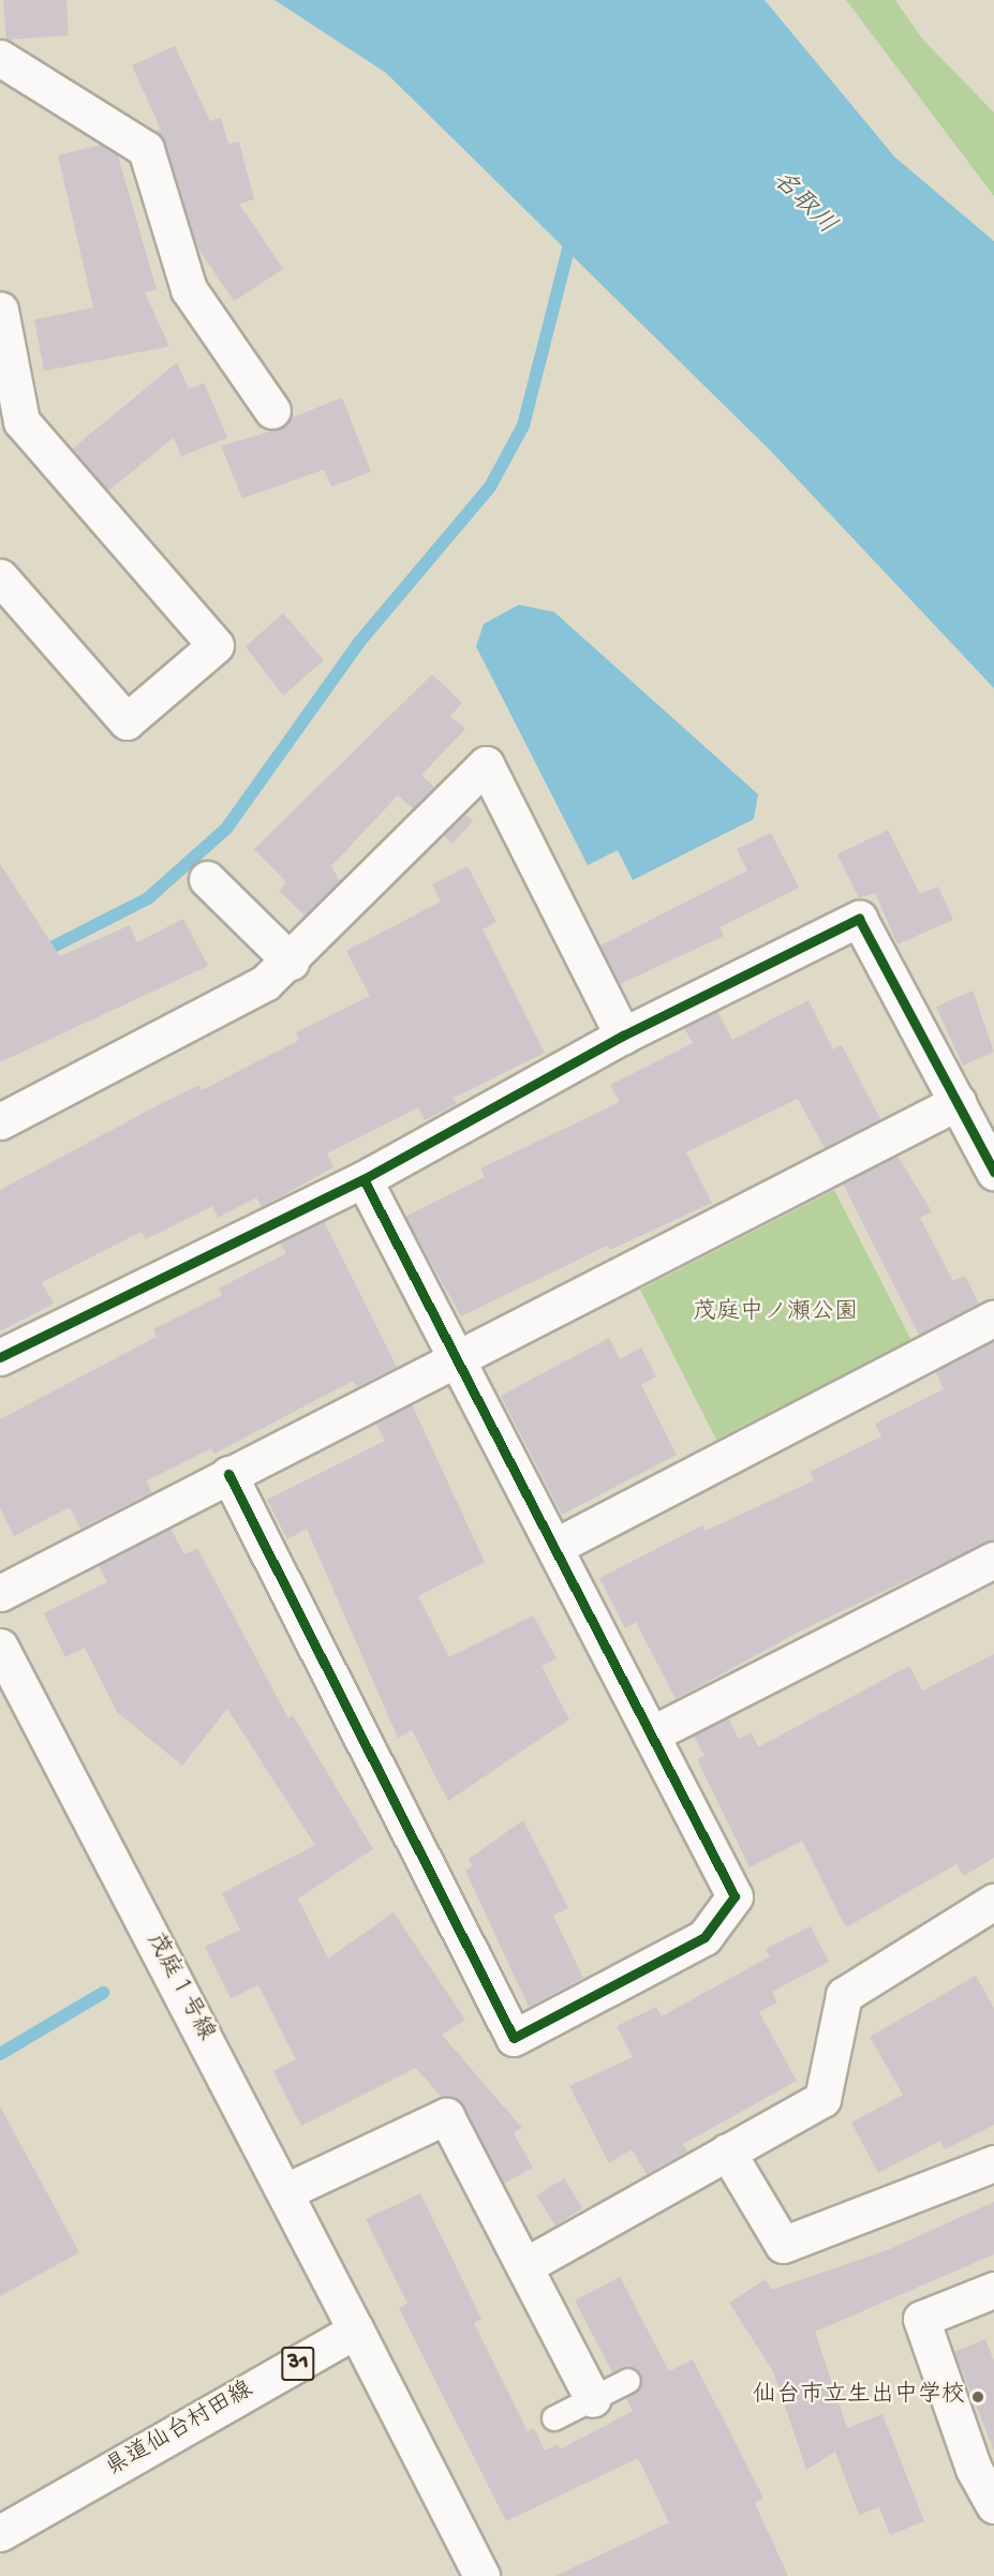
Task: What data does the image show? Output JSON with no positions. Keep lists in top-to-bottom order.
{
  "streets": {
    "street": ["茂庭１号線", "31", "県道仙台村田線"]
  },
  "crossings": [
    ["茂庭１号線", "県道仙台村田線"]
  ],
  "water": ["名取川"],
  "parks": ["茂庭中ノ瀬公園"],
  "places": ["仙台市立生出中学校"]
}
